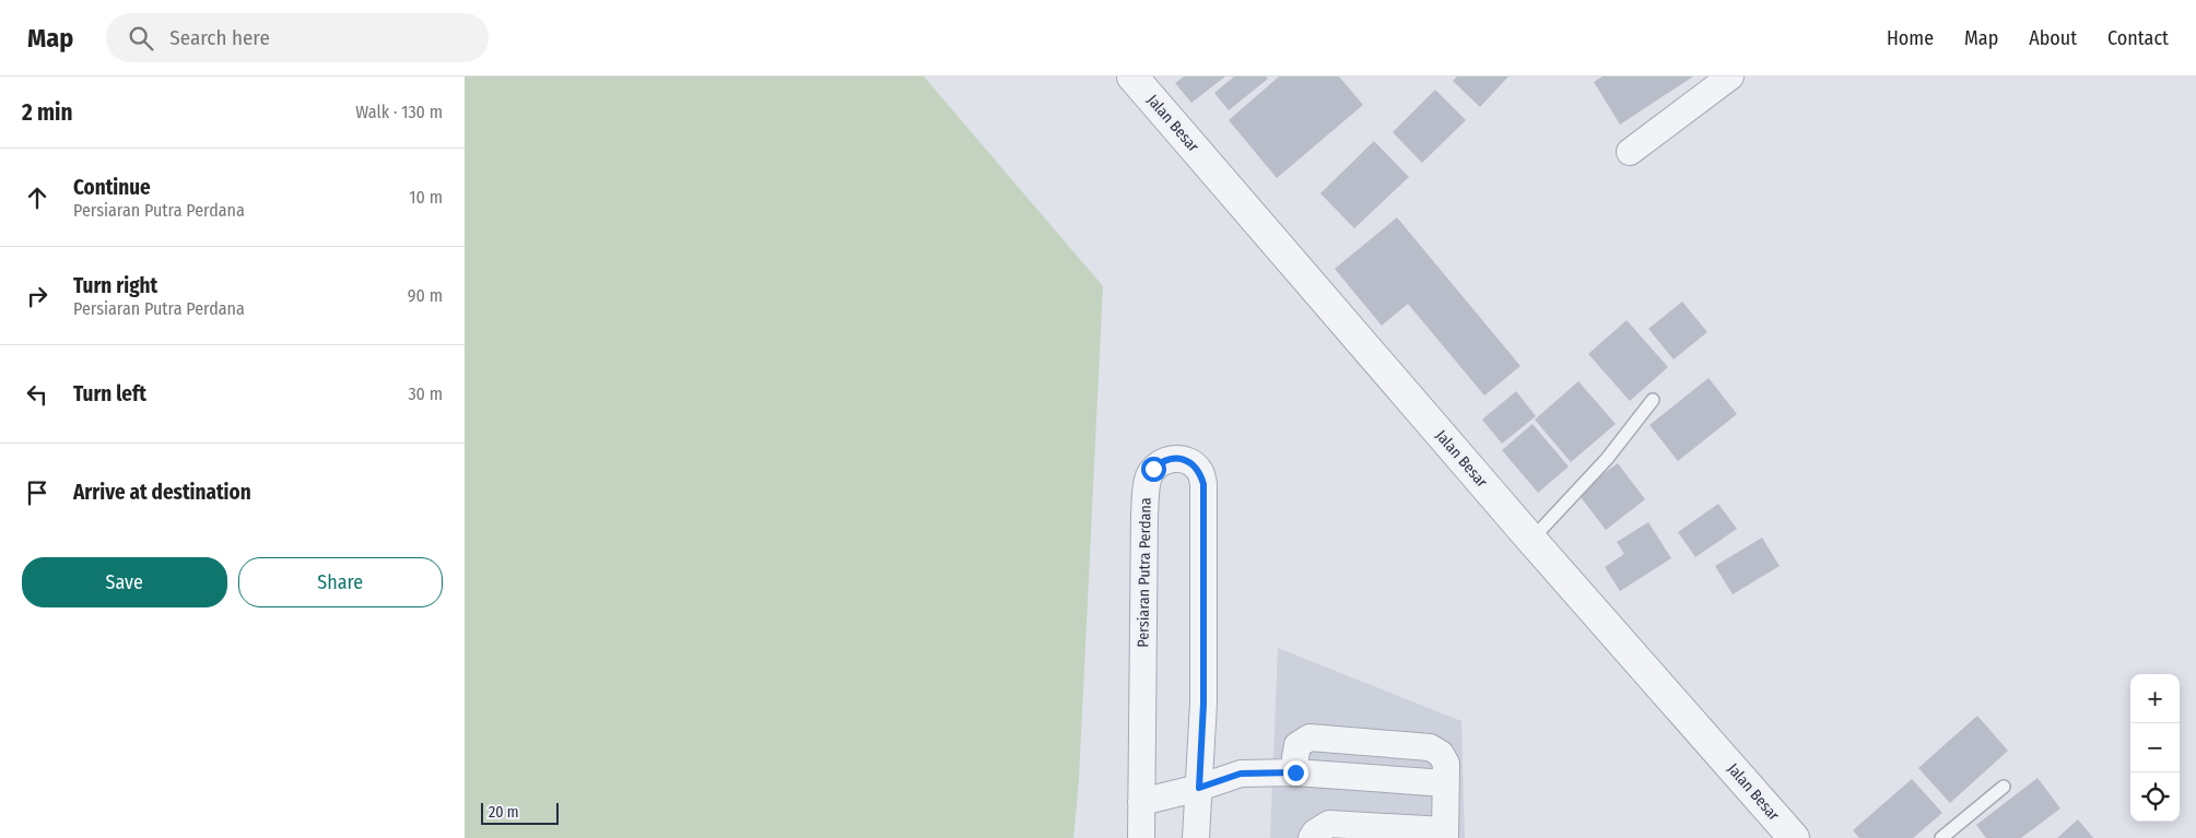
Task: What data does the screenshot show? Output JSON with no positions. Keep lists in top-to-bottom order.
{
  "streets": {
    "street": ["Jalan Besar", "Persiaran Putra Perdana"]
  },
  "scale_bar": "20 m",
  "page": {
    "header": "Map",
    "search": "Search here",
    "nav": [
      "Home",
      "Map",
      "About",
      "Contact"
    ],
    "heading": ["2 min", "Walk · 130 m"],
    "list": [
      ["Continue", "Persiaran Putra Perdana", "10 m"],
      ["Turn right", "Persiaran Putra Perdana", "90 m"],
      ["Turn left", "30 m"],
      "Arrive at destination"
    ],
    "buttons": ["Save", "Share"],
    "map_buttons": ["+", "−"],
    "scale": "20 m"
  }
}
